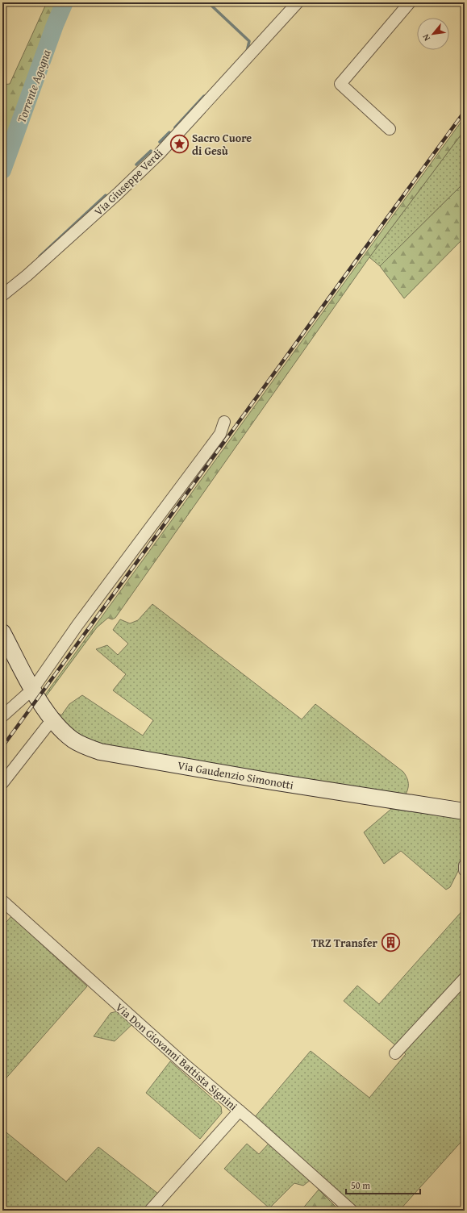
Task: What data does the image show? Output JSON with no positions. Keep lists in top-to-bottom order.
{
  "streets": {
    "street": ["Via Giuseppe Verdi", "Via Gaudenzio Simonotti", "Via Don Giovanni Battista Signini"]
  },
  "water": ["Torrente Agogna"],
  "places": {
    "place": ["Sacro Cuore di Gesù"],
    "building": ["TRZ Transfer"]
  },
  "scale_bar": "50 m",
  "north": "bottom left"
}
